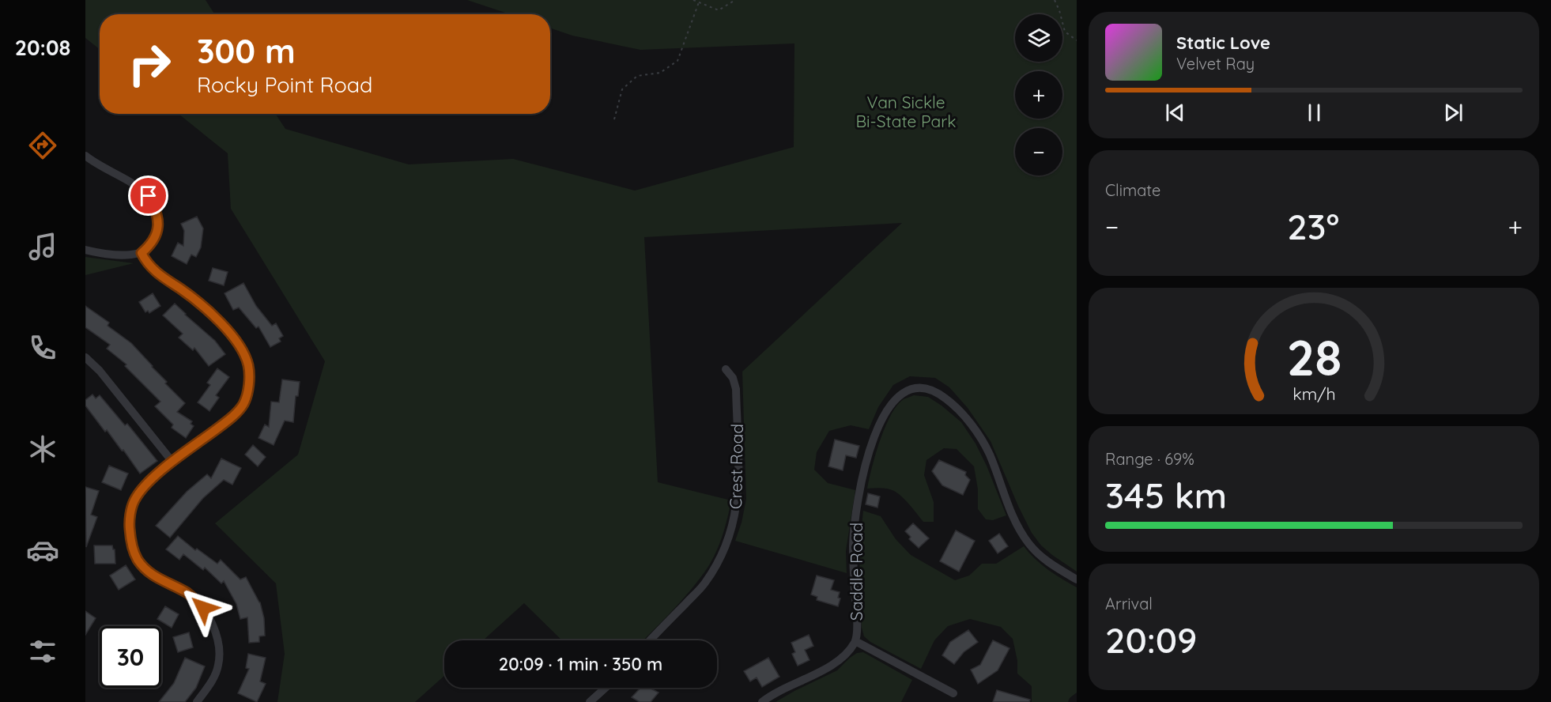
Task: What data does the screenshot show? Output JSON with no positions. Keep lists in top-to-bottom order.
{
  "streets": {
    "street": ["Crest Road", "Saddle Road"]
  },
  "parks": ["Van Sickle Bi-State Park"],
  "page": {
    "tabs": "20:08",
    "map_buttons": ["+", "−"],
    "turn": ["300 m", "Rocky Point Road"],
    "song": ["Static Love", "Velvet Ray"],
    "tile": [
      "Climate",
      ["Range · 69%", "345 km"],
      ["Arrival", "20:09"]
    ],
    "heat": ["−", "23°", "+"],
    "limit": "30",
    "trip": "20:09 · 1 min · 350 m",
    "gauge": ["28", "km/h"]
  }
}
